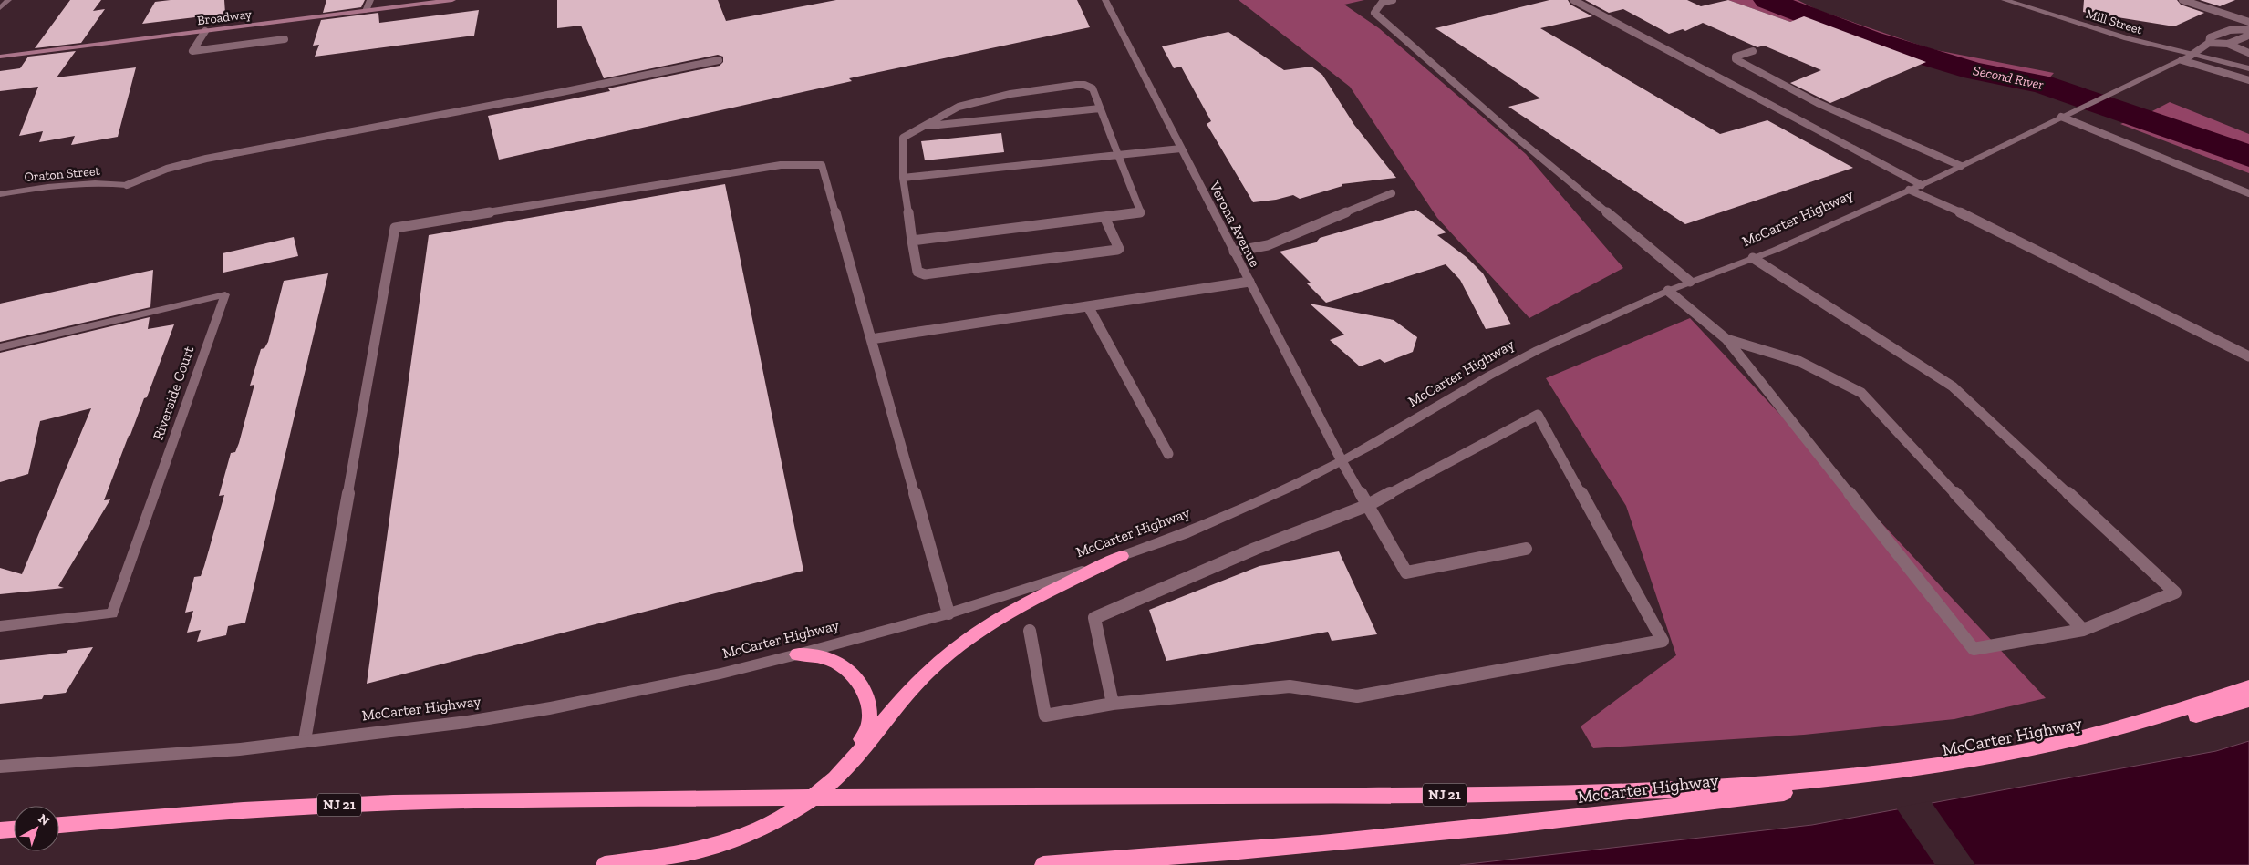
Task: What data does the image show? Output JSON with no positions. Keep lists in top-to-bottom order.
{
  "streets": {
    "highway": ["McCarter Highway", "NJ 21"],
    "main road": ["Broadway"],
    "street": [
      "Mill Street",
      "Oraton Street",
      "Verona Avenue",
      "Riverside Court"
    ]
  },
  "crossings": [
    ["Mill Street", "McCarter Highway"],
    ["McCarter Highway", "Verona Avenue"]
  ],
  "water": ["Second River"],
  "north": "top right"
}
